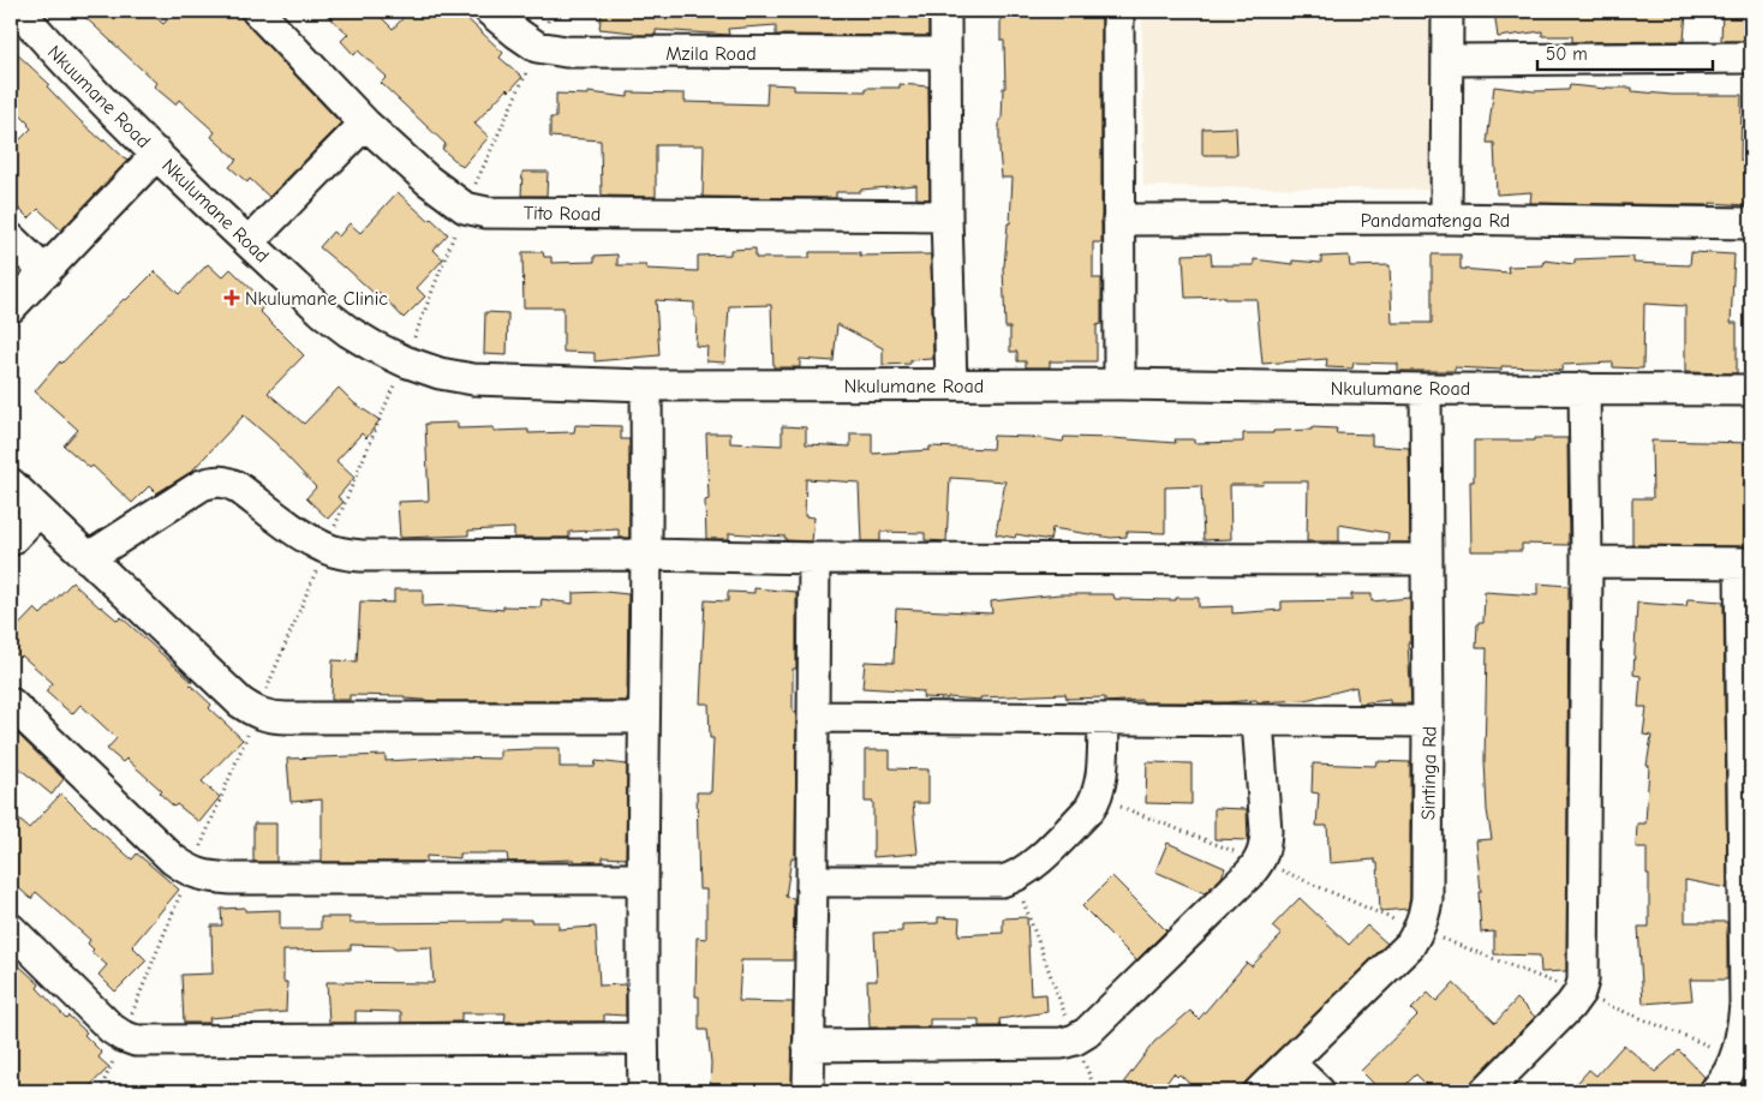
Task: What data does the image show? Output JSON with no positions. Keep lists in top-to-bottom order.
{
  "streets": {
    "street": [
      "Mzila Road",
      "Nkuumane Road",
      "Nkulumane Road",
      "Tito Road",
      "Pandamatenga Rd",
      "Sintinga Rd"
    ]
  },
  "crossings": [
    ["Nkuumane Road", "Nkulumane Road"],
    ["Nkulumane Road", "Sintinga Rd"]
  ],
  "places": {
    "health": ["Nkulumane Clinic"]
  },
  "scale_bar": "50 m"
}
